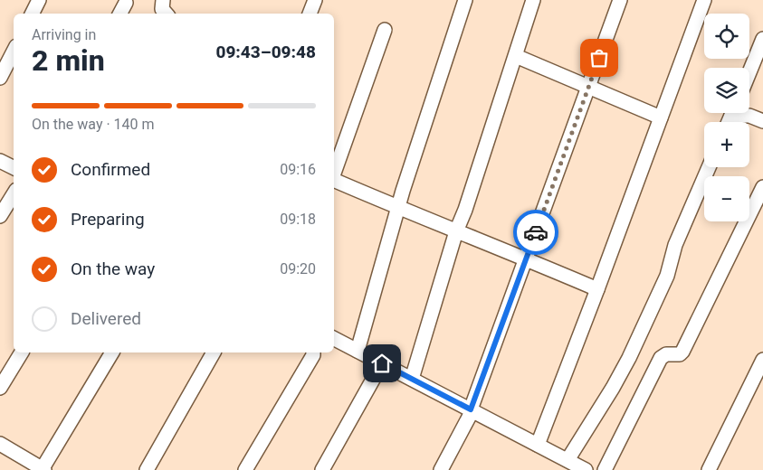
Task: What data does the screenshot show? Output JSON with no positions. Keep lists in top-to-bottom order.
{
  "page": {
    "map_buttons": ["+", "−"],
    "heading": ["2 min", "Arriving in", "09:43–09:48"],
    "bar": "On the way · 140 m",
    "list": [
      ["Confirmed", "09:16"],
      ["Preparing", "09:18"],
      ["On the way", "09:20"],
      "Delivered"
    ]
  }
}
